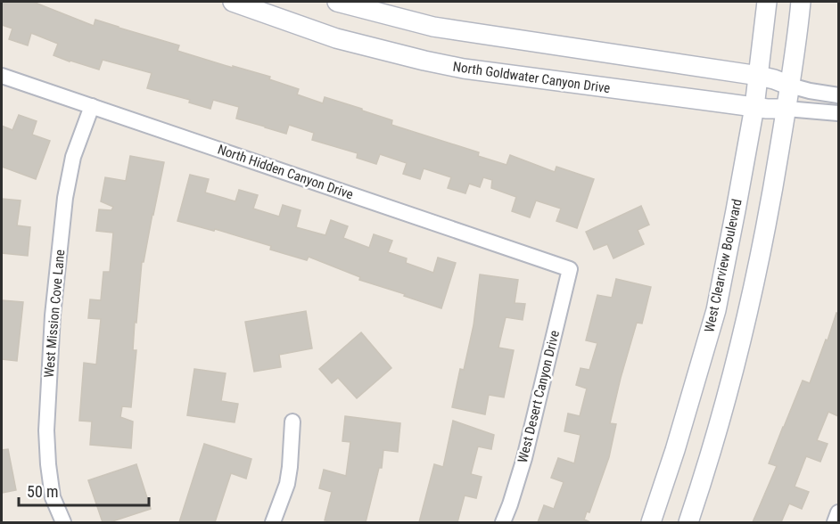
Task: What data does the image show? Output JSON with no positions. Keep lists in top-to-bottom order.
{
  "streets": {
    "street": [
      "North Goldwater Canyon Drive",
      "North Hidden Canyon Drive",
      "West Clearview Boulevard",
      "West Mission Cove Lane",
      "West Desert Canyon Drive"
    ]
  },
  "crossings": [
    ["North Goldwater Canyon Drive", "West Clearview Boulevard"],
    ["North Hidden Canyon Drive", "West Mission Cove Lane"],
    ["North Hidden Canyon Drive", "West Desert Canyon Drive"]
  ],
  "scale_bar": "50 m"
}
